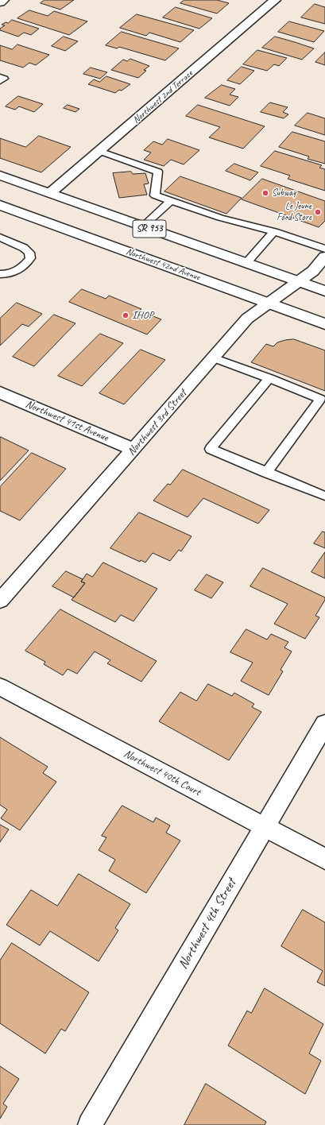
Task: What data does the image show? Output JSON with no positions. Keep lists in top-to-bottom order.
{
  "streets": {
    "street": [
      "Northwest 2nd Terrace",
      "SR 953",
      "Northwest 42nd Avenue",
      "Northwest 41st Avenue",
      "Northwest 3rd Street",
      "Northwest 40th Court",
      "Northwest 4th Street"
    ]
  },
  "crossings": [
    ["Northwest 2nd Terrace", "SR 953"],
    ["SR 953", "Northwest 3rd Street"],
    ["Northwest 42nd Avenue", "Northwest 3rd Street"],
    ["Northwest 41st Avenue", "Northwest 3rd Street"],
    ["Northwest 40th Court", "Northwest 4th Street"]
  ],
  "places": ["Subway", "Le Jeune Food Store", "IHOP"]
}
